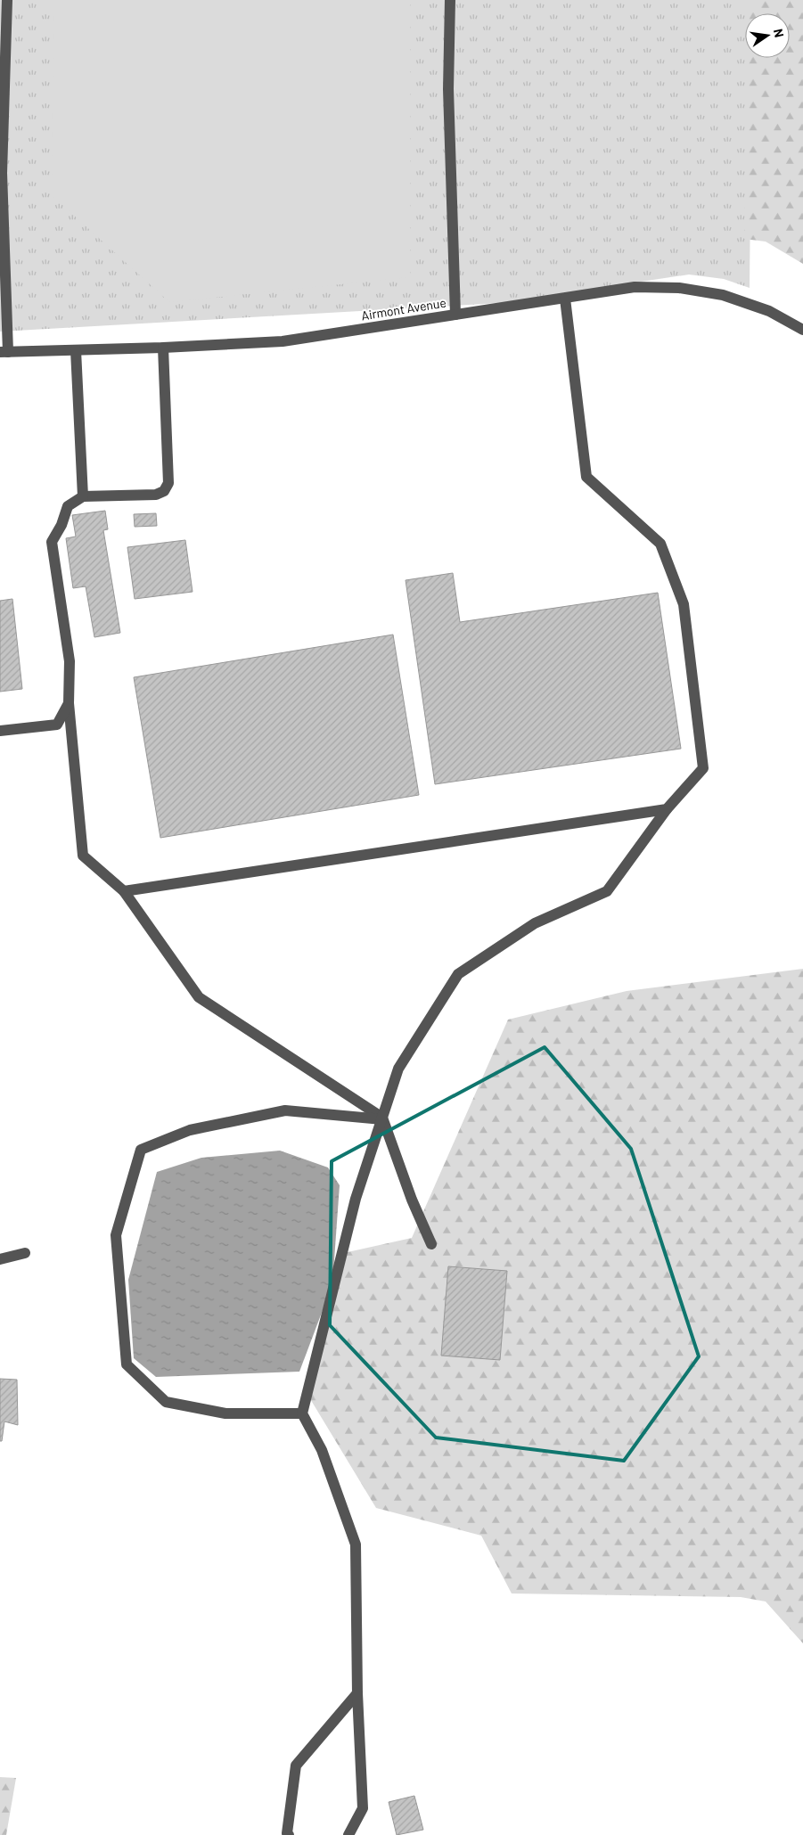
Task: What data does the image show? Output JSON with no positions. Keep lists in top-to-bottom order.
{
  "streets": {
    "street": ["Airmont Avenue"]
  },
  "north": "right"
}
